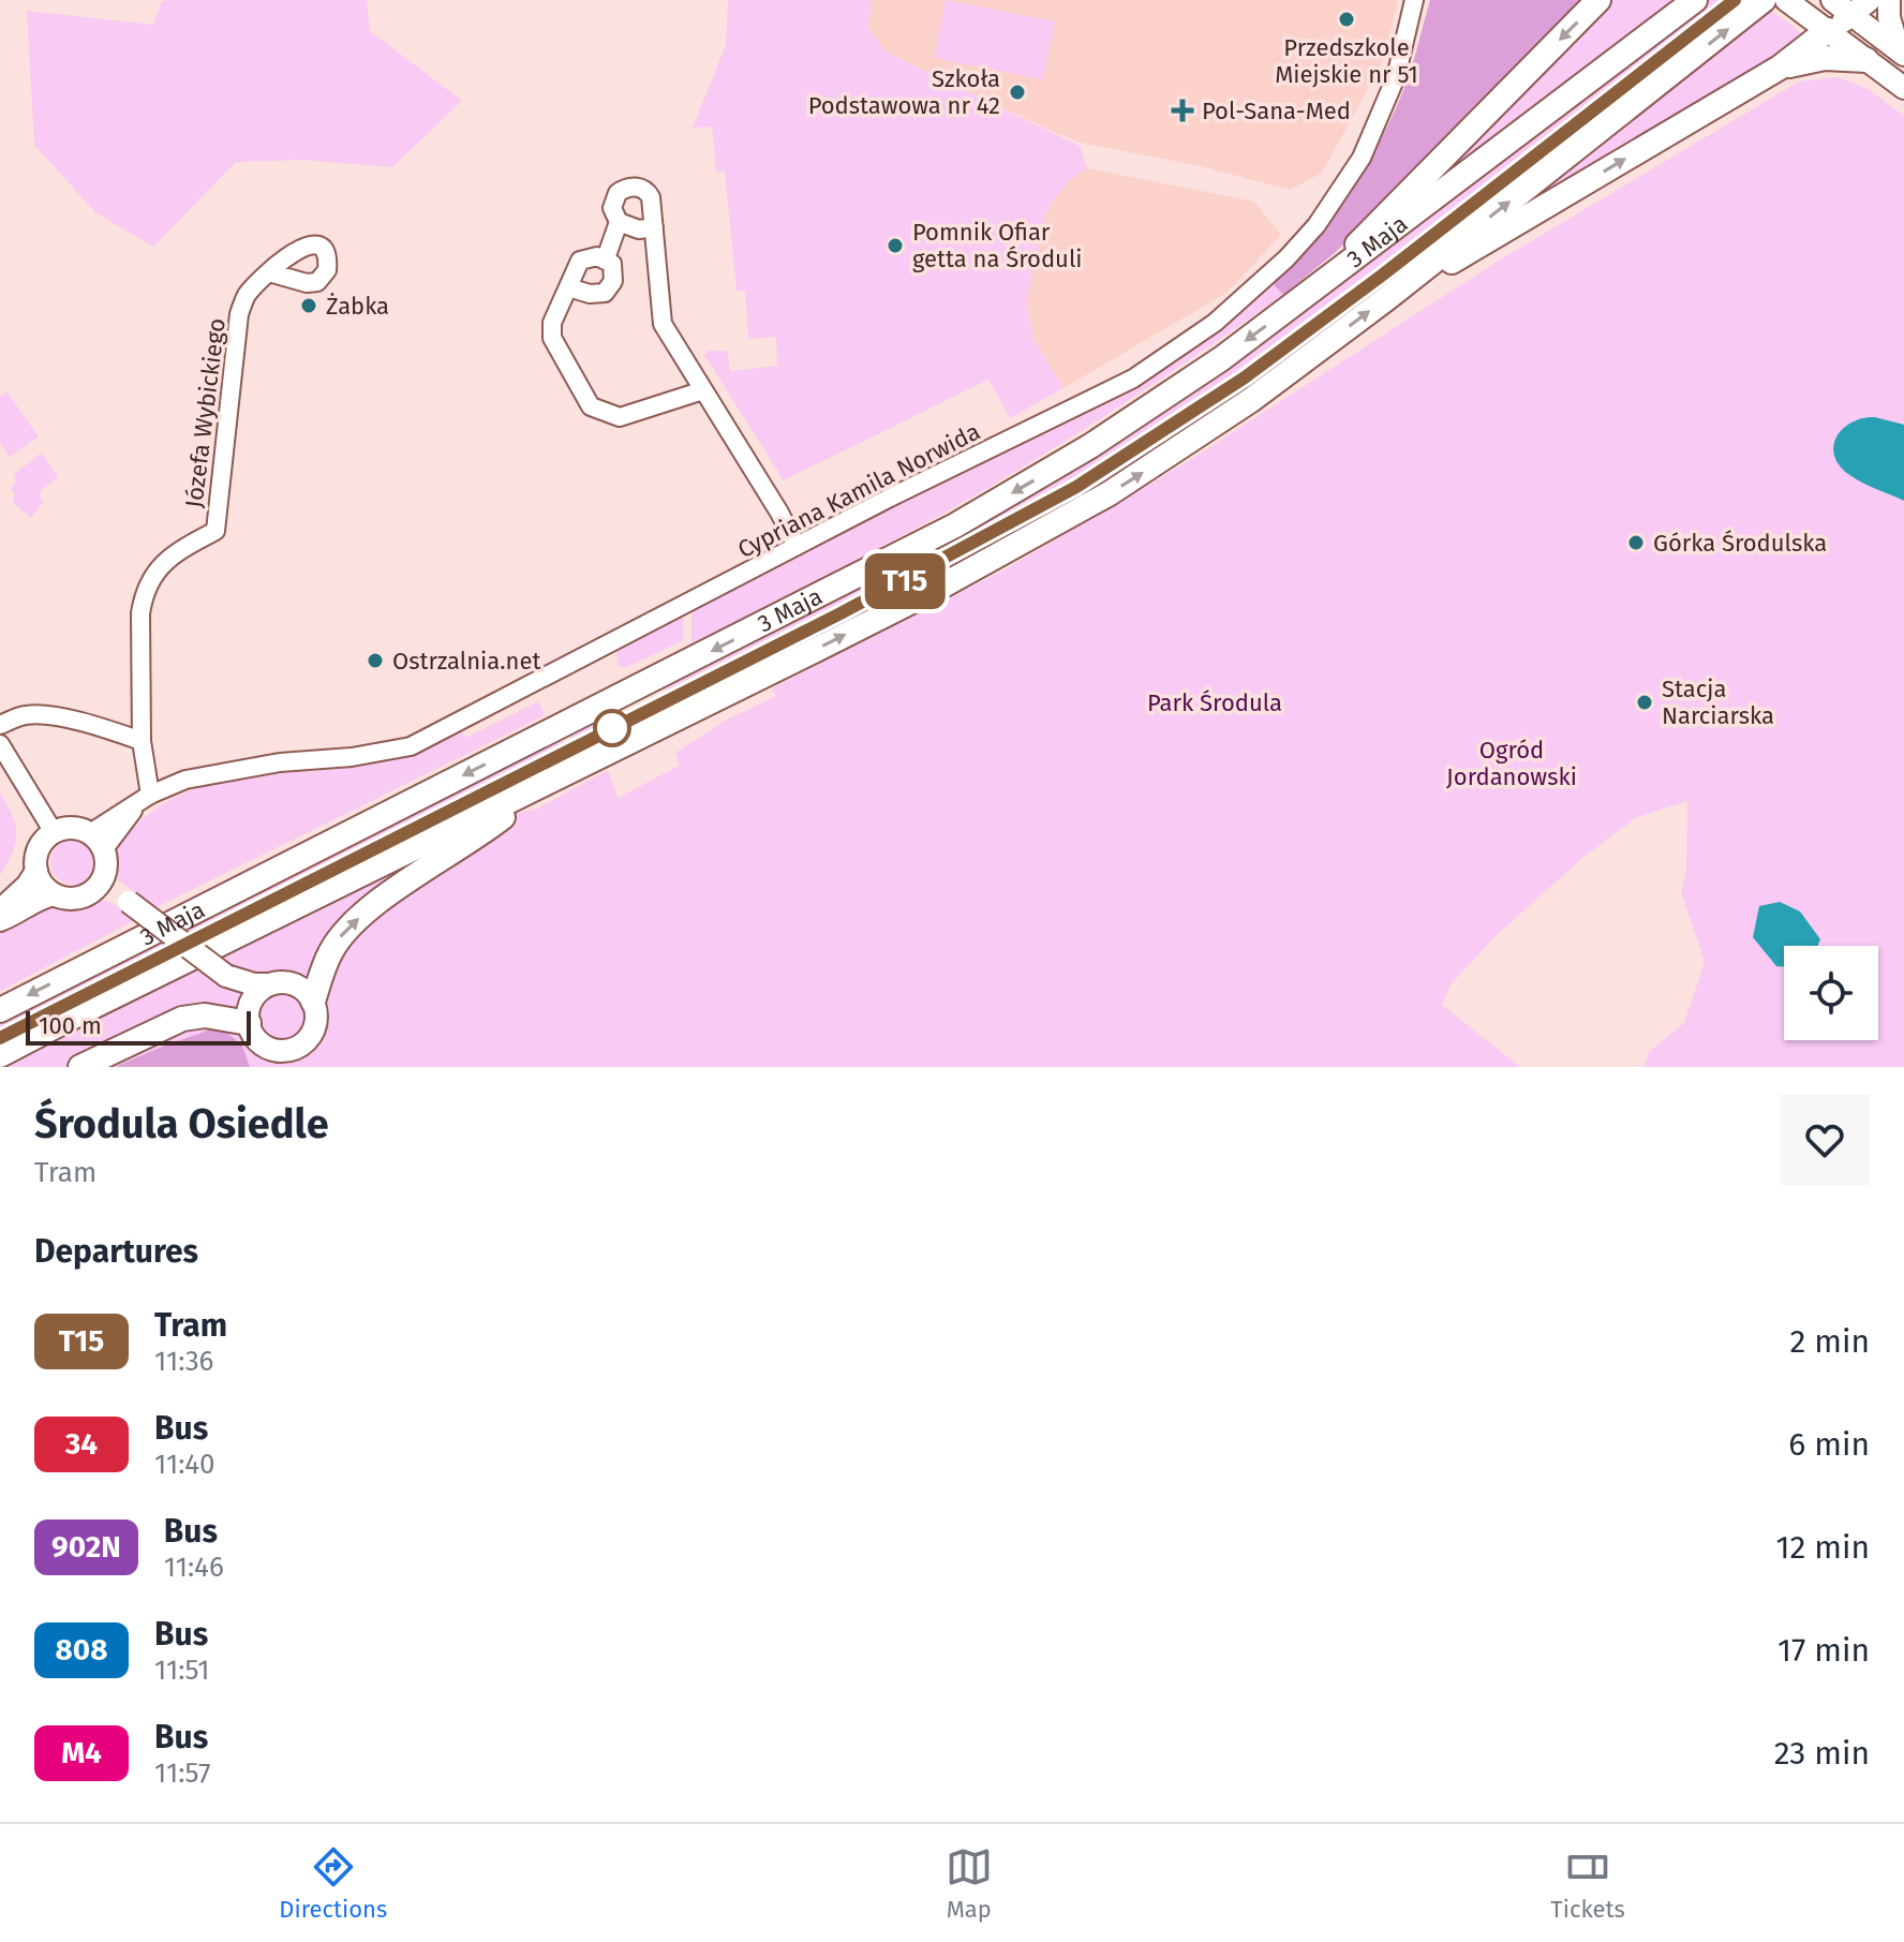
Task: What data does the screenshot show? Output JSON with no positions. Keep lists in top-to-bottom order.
{
  "streets": {
    "main road": ["3 Maja"],
    "street": ["Józefa Wybickiego", "Cypriana Kamila Norwida"]
  },
  "parks": ["Park Środula", "Ogród Jordanowski"],
  "places": {
    "other": [
      "Przedszkole Miejskie nr 51",
      "Szkoła Podstawowa nr 42",
      "Pomnik Ofiar getta na Środuli",
      "Żabka",
      "Górka Środulska",
      "Ostrzalnia.net",
      "Stacja Narciarska"
    ],
    "health": ["Pol-Sana-Med"]
  },
  "lines": ["tram line T15"],
  "scale_bar": "100 m",
  "page": {
    "on_map": "T15",
    "scale": "100 m",
    "heading": [
      ["Środula Osiedle", "Tram"],
      "Departures"
    ],
    "list": [
      {
        "mark": "T15",
        "name": "Tram",
        "note": "11:36",
        "value": "2 min"
      },
      {
        "mark": "34",
        "name": "Bus",
        "note": "11:40",
        "value": "6 min"
      },
      {
        "mark": "902N",
        "name": "Bus",
        "note": "11:46",
        "value": "12 min"
      },
      {
        "mark": "808",
        "name": "Bus",
        "note": "11:51",
        "value": "17 min"
      },
      {
        "mark": "M4",
        "name": "Bus",
        "note": "11:57",
        "value": "23 min"
      }
    ],
    "tabs": ["Directions", "Map", "Tickets"]
  }
}
